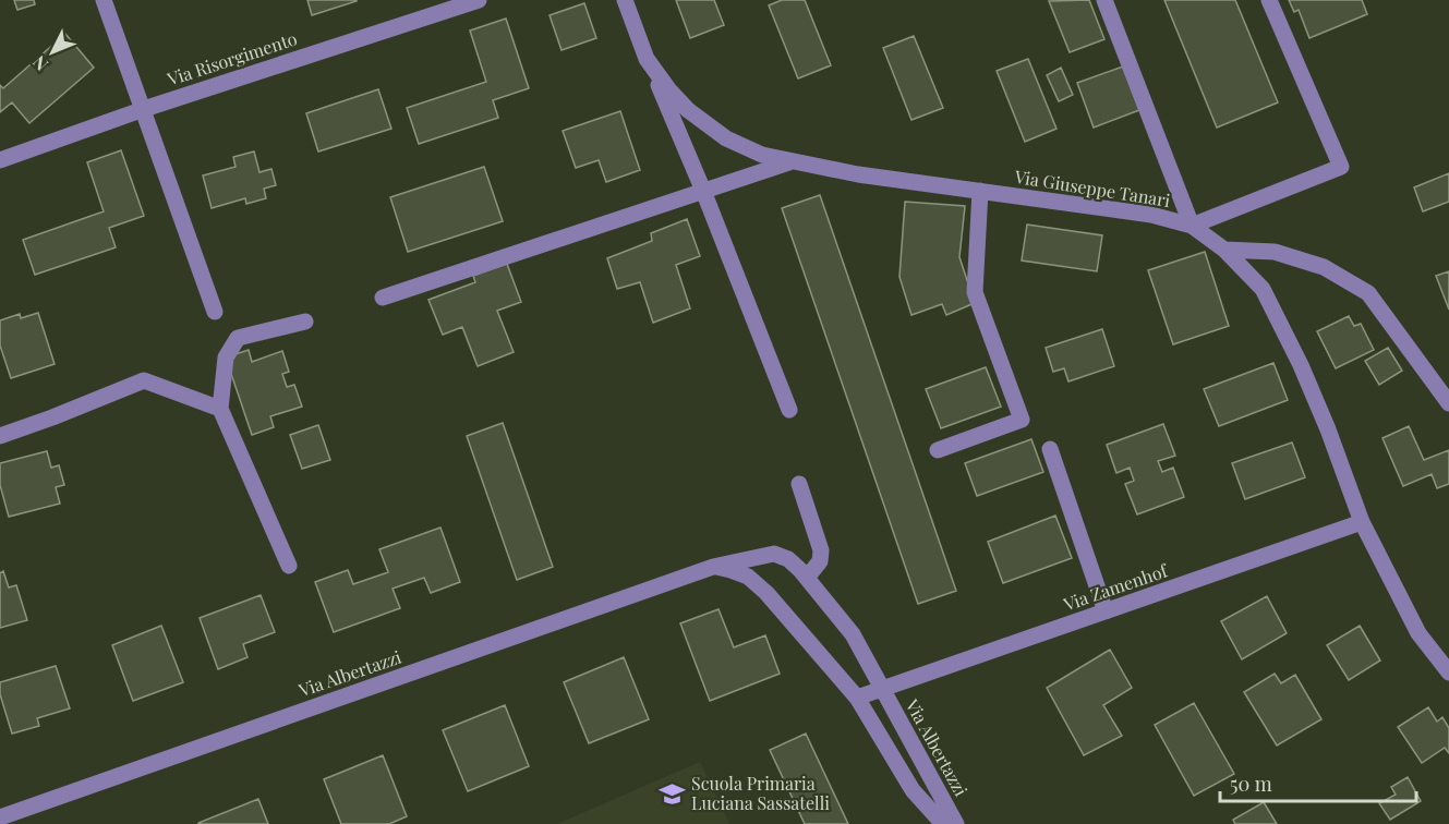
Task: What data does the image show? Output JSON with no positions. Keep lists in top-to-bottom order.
{
  "streets": {
    "street": [
      "Via Risorgimento",
      "Via Giuseppe Tanari",
      "Via Zamenhof",
      "Via Albertazzi"
    ]
  },
  "crossings": [
    ["Via Giuseppe Tanari", "Via Zamenhof"],
    ["Via Zamenhof", "Via Albertazzi"]
  ],
  "places": {
    "school or university": ["Scuola Primaria Luciana Sassatelli"]
  },
  "scale_bar": "50 m",
  "north": "bottom left"
}
